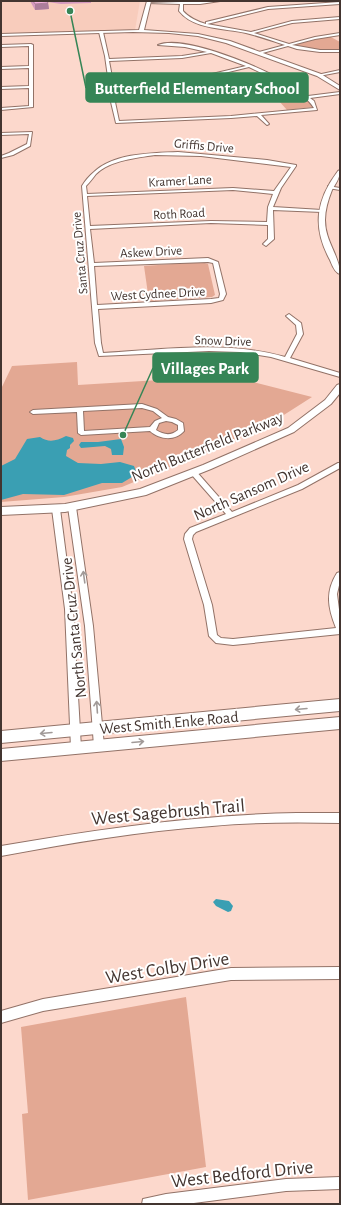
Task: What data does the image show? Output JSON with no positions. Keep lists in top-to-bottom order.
{
  "streets": {
    "street": [
      "Griffis Drive",
      "Kramer Lane",
      "Roth Road",
      "Askew Drive",
      "Santa Cruz Drive",
      "West Cydnee Drive",
      "Snow Drive",
      "North Butterfield Parkway",
      "North Sansom Drive",
      "North Santa Cruz Drive",
      "West Smith Enke Road",
      "West Sagebrush Trail",
      "West Colby Drive",
      "West Bedford Drive"
    ]
  },
  "crossings": [
    ["Griffis Drive", "Kramer Lane"],
    ["Griffis Drive", "Santa Cruz Drive"],
    ["Kramer Lane", "Santa Cruz Drive"],
    ["Roth Road", "Santa Cruz Drive"],
    ["Askew Drive", "Santa Cruz Drive"],
    ["Askew Drive", "West Cydnee Drive"],
    ["Santa Cruz Drive", "West Cydnee Drive"],
    ["Santa Cruz Drive", "Snow Drive"],
    ["North Butterfield Parkway", "North Santa Cruz Drive"],
    ["North Santa Cruz Drive", "West Smith Enke Road"]
  ],
  "places": ["Butterfield Elementary School", "Villages Park"]
}
